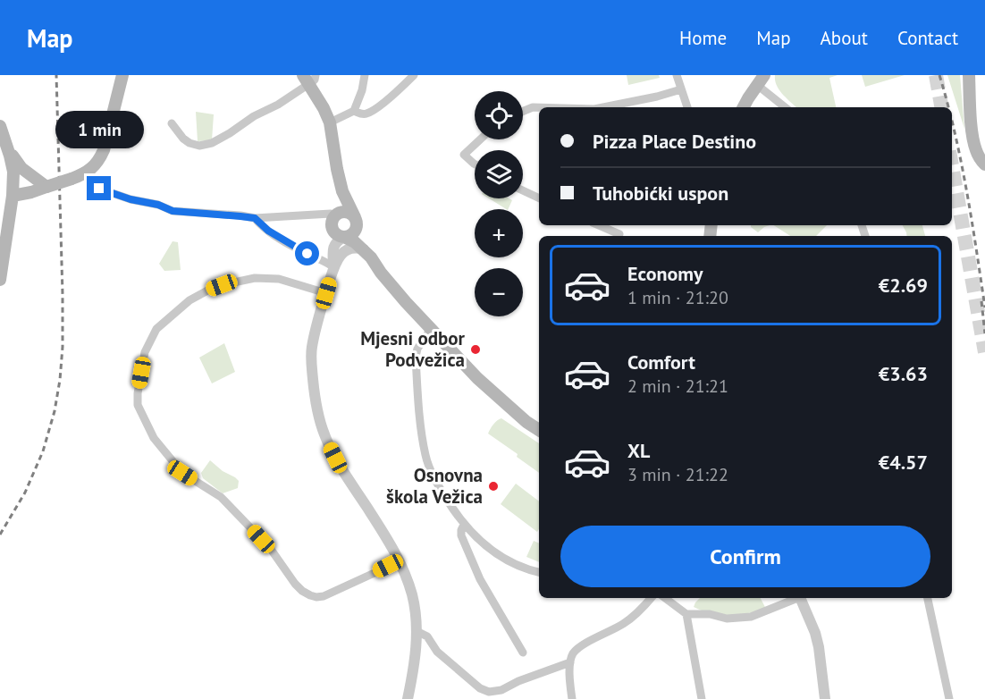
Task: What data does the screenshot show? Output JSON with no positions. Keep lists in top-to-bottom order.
{
  "places": ["Mjesni odbor Podvežica", "Osnovna škola Vežica"],
  "page": {
    "header": "Map",
    "nav": [
      "Home",
      "Map",
      "About",
      "Contact"
    ],
    "map_buttons": ["+", "−"],
    "banner": ["Pizza Place Destino", "Tuhobićki uspon"],
    "bubble": "1 min",
    "list": [
      {
        "name": "Economy",
        "note": "1 min · 21:20",
        "value": "€2.69"
      },
      {
        "name": "Comfort",
        "note": "2 min · 21:21",
        "value": "€3.63"
      },
      {
        "name": "XL",
        "note": "3 min · 21:22",
        "value": "€4.57"
      }
    ],
    "buttons": "Confirm"
  }
}
